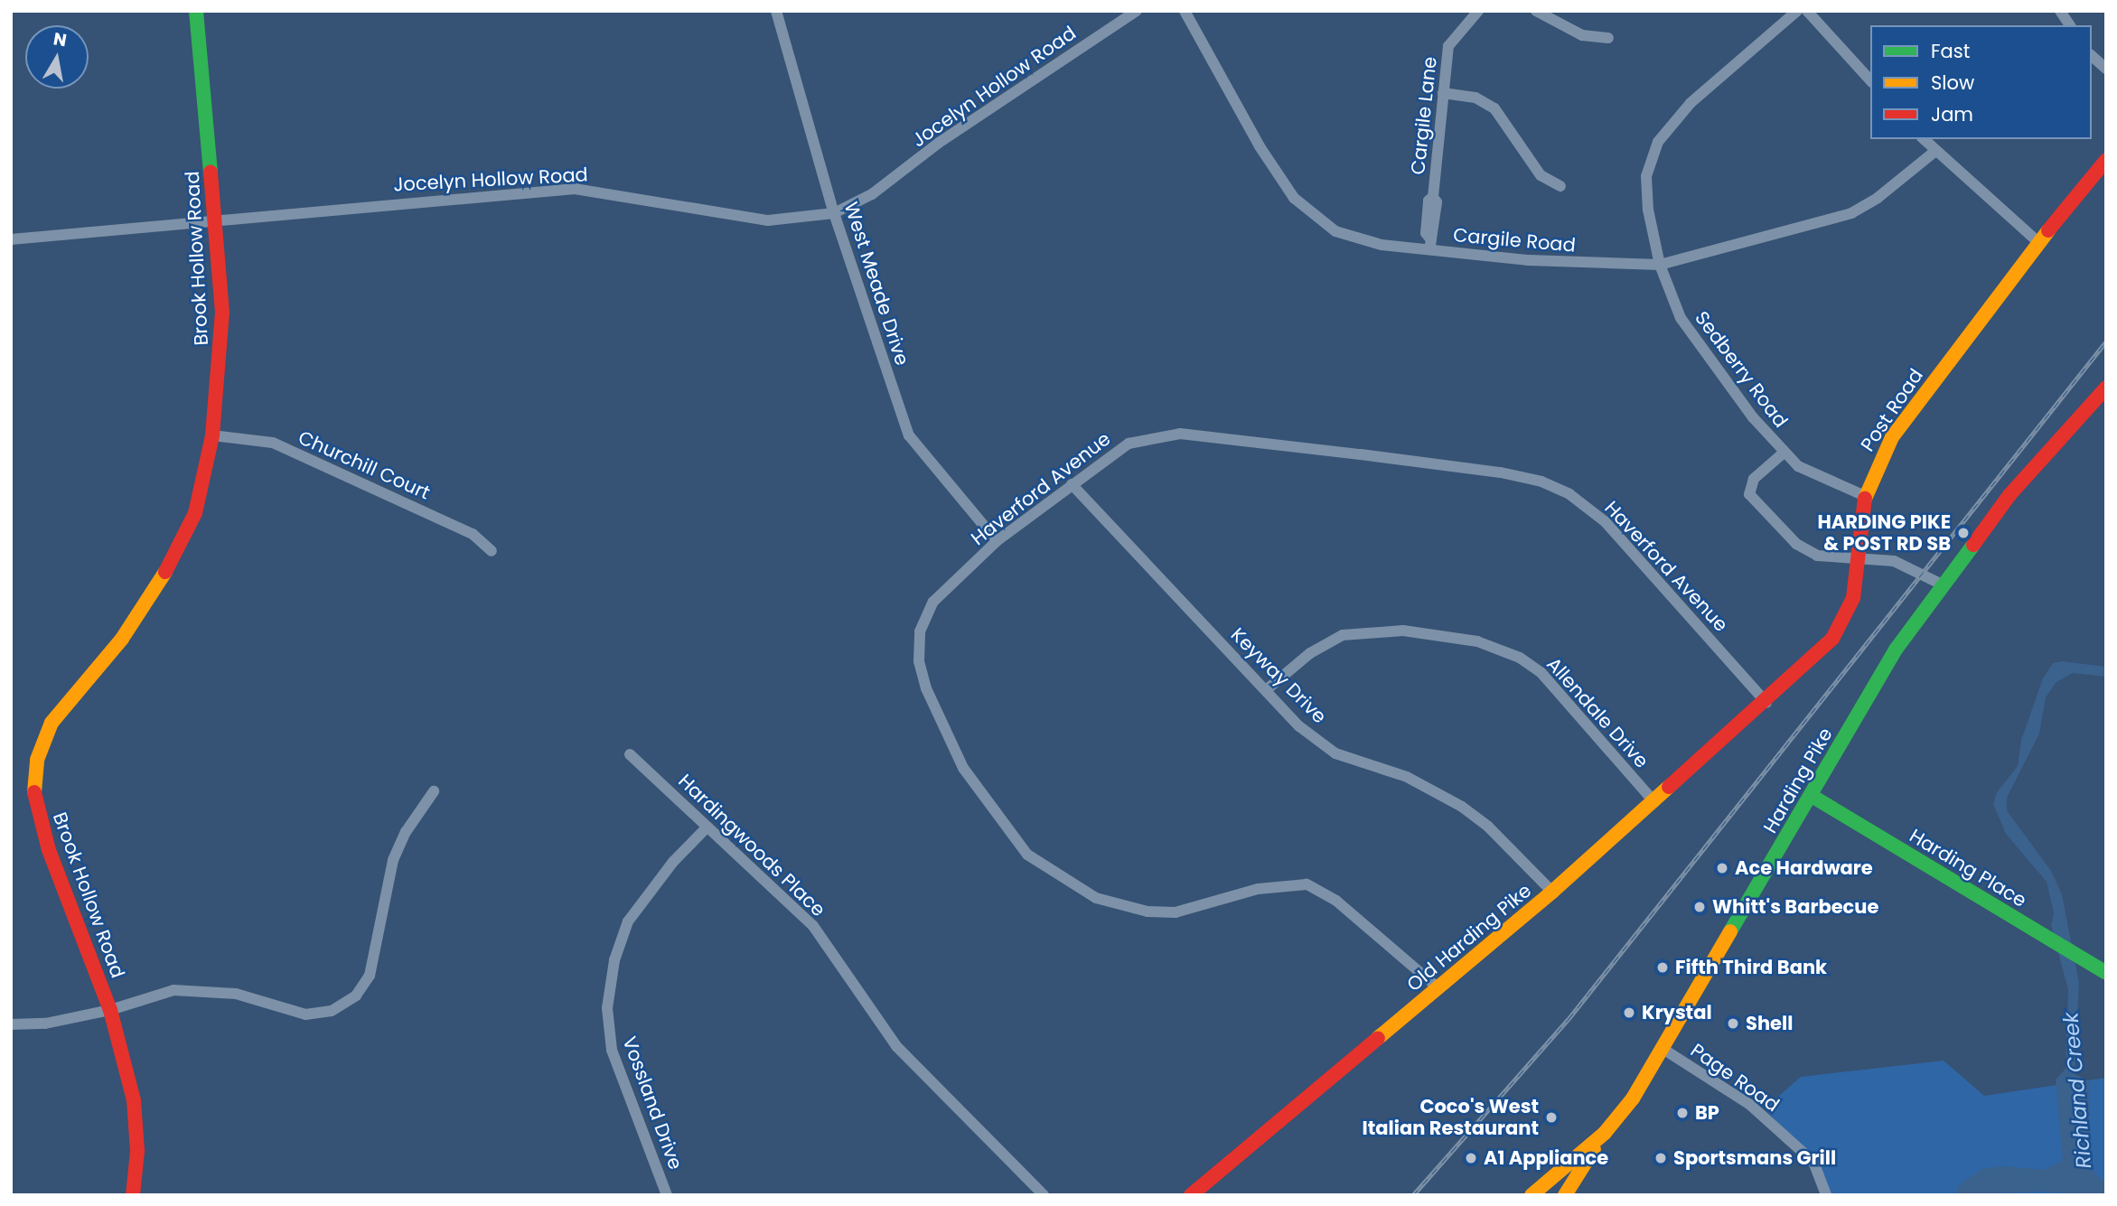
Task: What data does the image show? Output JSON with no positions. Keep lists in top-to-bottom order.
{
  "streets": {
    "street": [
      "Jocelyn Hollow Road",
      "Cargile Lane",
      "Cargile Road",
      "Brook Hollow Road",
      "West Meade Drive",
      "Sedberry Road",
      "Post Road",
      "Churchill Court",
      "Haverford Avenue",
      "Keyway Drive",
      "Allendale Drive",
      "Harding Pike",
      "Hardingwoods Place",
      "Harding Place",
      "Old Harding Pike",
      "Page Road",
      "Vossland Drive"
    ]
  },
  "crossings": [
    ["Jocelyn Hollow Road", "Brook Hollow Road"],
    ["Jocelyn Hollow Road", "West Meade Drive"],
    ["Cargile Lane", "Cargile Road"],
    ["Cargile Road", "Sedberry Road"],
    ["Brook Hollow Road", "Churchill Court"],
    ["West Meade Drive", "Haverford Avenue"],
    ["Sedberry Road", "Post Road"],
    ["Post Road", "Haverford Avenue"],
    ["Post Road", "Old Harding Pike"],
    ["Haverford Avenue", "Keyway Drive"],
    ["Haverford Avenue", "Old Harding Pike"],
    ["Keyway Drive", "Allendale Drive"],
    ["Keyway Drive", "Old Harding Pike"],
    ["Allendale Drive", "Old Harding Pike"],
    ["Harding Pike", "Harding Place"],
    ["Harding Pike", "Page Road"],
    ["Hardingwoods Place", "Vossland Drive"]
  ],
  "water": ["Richland Creek"],
  "places": [
    "HARDING PIKE & POST RD SB",
    "Ace Hardware",
    "Whitt's Barbecue",
    "Fifth Third Bank",
    "Krystal",
    "Shell",
    "BP",
    "Coco's West Italian Restaurant",
    "A1 Appliance",
    "Sportsmans Grill"
  ],
  "legend": ["Fast", "Slow", "Jam"],
  "north": "top"
}
